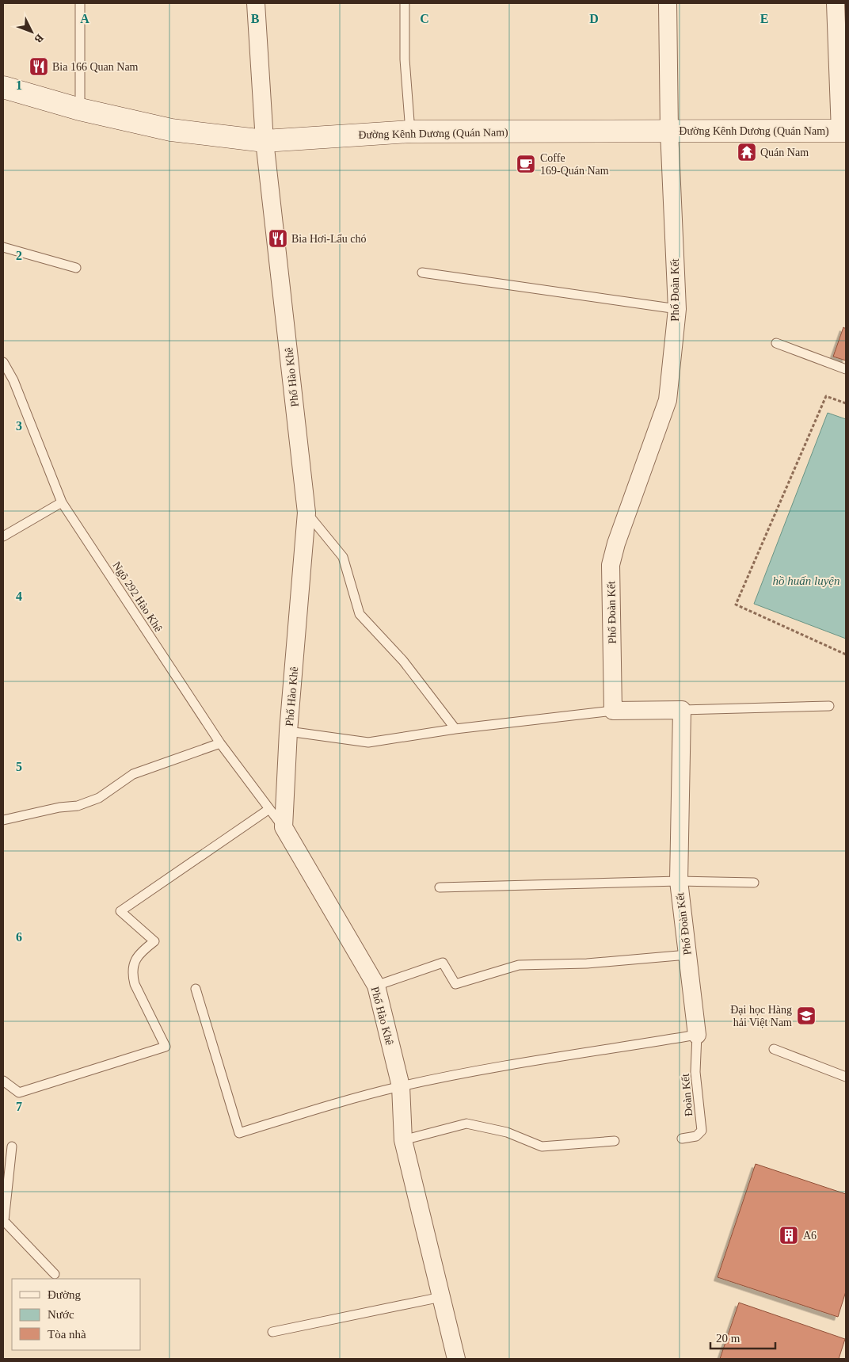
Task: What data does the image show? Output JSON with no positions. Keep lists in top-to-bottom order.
{
  "streets": {
    "street": ["Đường Kênh Dương (Quán Nam)", "Phố Đoàn Kết", "Phố Hào Khê"],
    "lane": ["Ngõ 292 Hào Khê", "Đoàn Kết"]
  },
  "crossings": [
    ["Đường Kênh Dương (Quán Nam)", "Phố Đoàn Kết"],
    ["Đường Kênh Dương (Quán Nam)", "Phố Hào Khê"],
    ["Phố Đoàn Kết", "Đoàn Kết"],
    ["Phố Hào Khê", "Ngõ 292 Hào Khê"]
  ],
  "water": ["hồ huấn luyện"],
  "places": {
    "restaurant": ["Bia 166 Quan Nam", "Bia Hơi-Lẩu chó"],
    "temple": ["Quán Nam"],
    "cafe": ["Coffe 169-Quán Nam"],
    "school or university": ["Đại học Hàng hải Việt Nam"],
    "building": ["A6"]
  },
  "legend": ["Đường", "Nước", "Tòa nhà"],
  "scale_bar": "20 m",
  "north": "bottom right",
  "grid": {
    "columns": [
      "A",
      "B",
      "C",
      "D",
      "E"
    ],
    "rows": [
      "1",
      "2",
      "3",
      "4",
      "5",
      "6",
      "7"
    ]
  }
}
